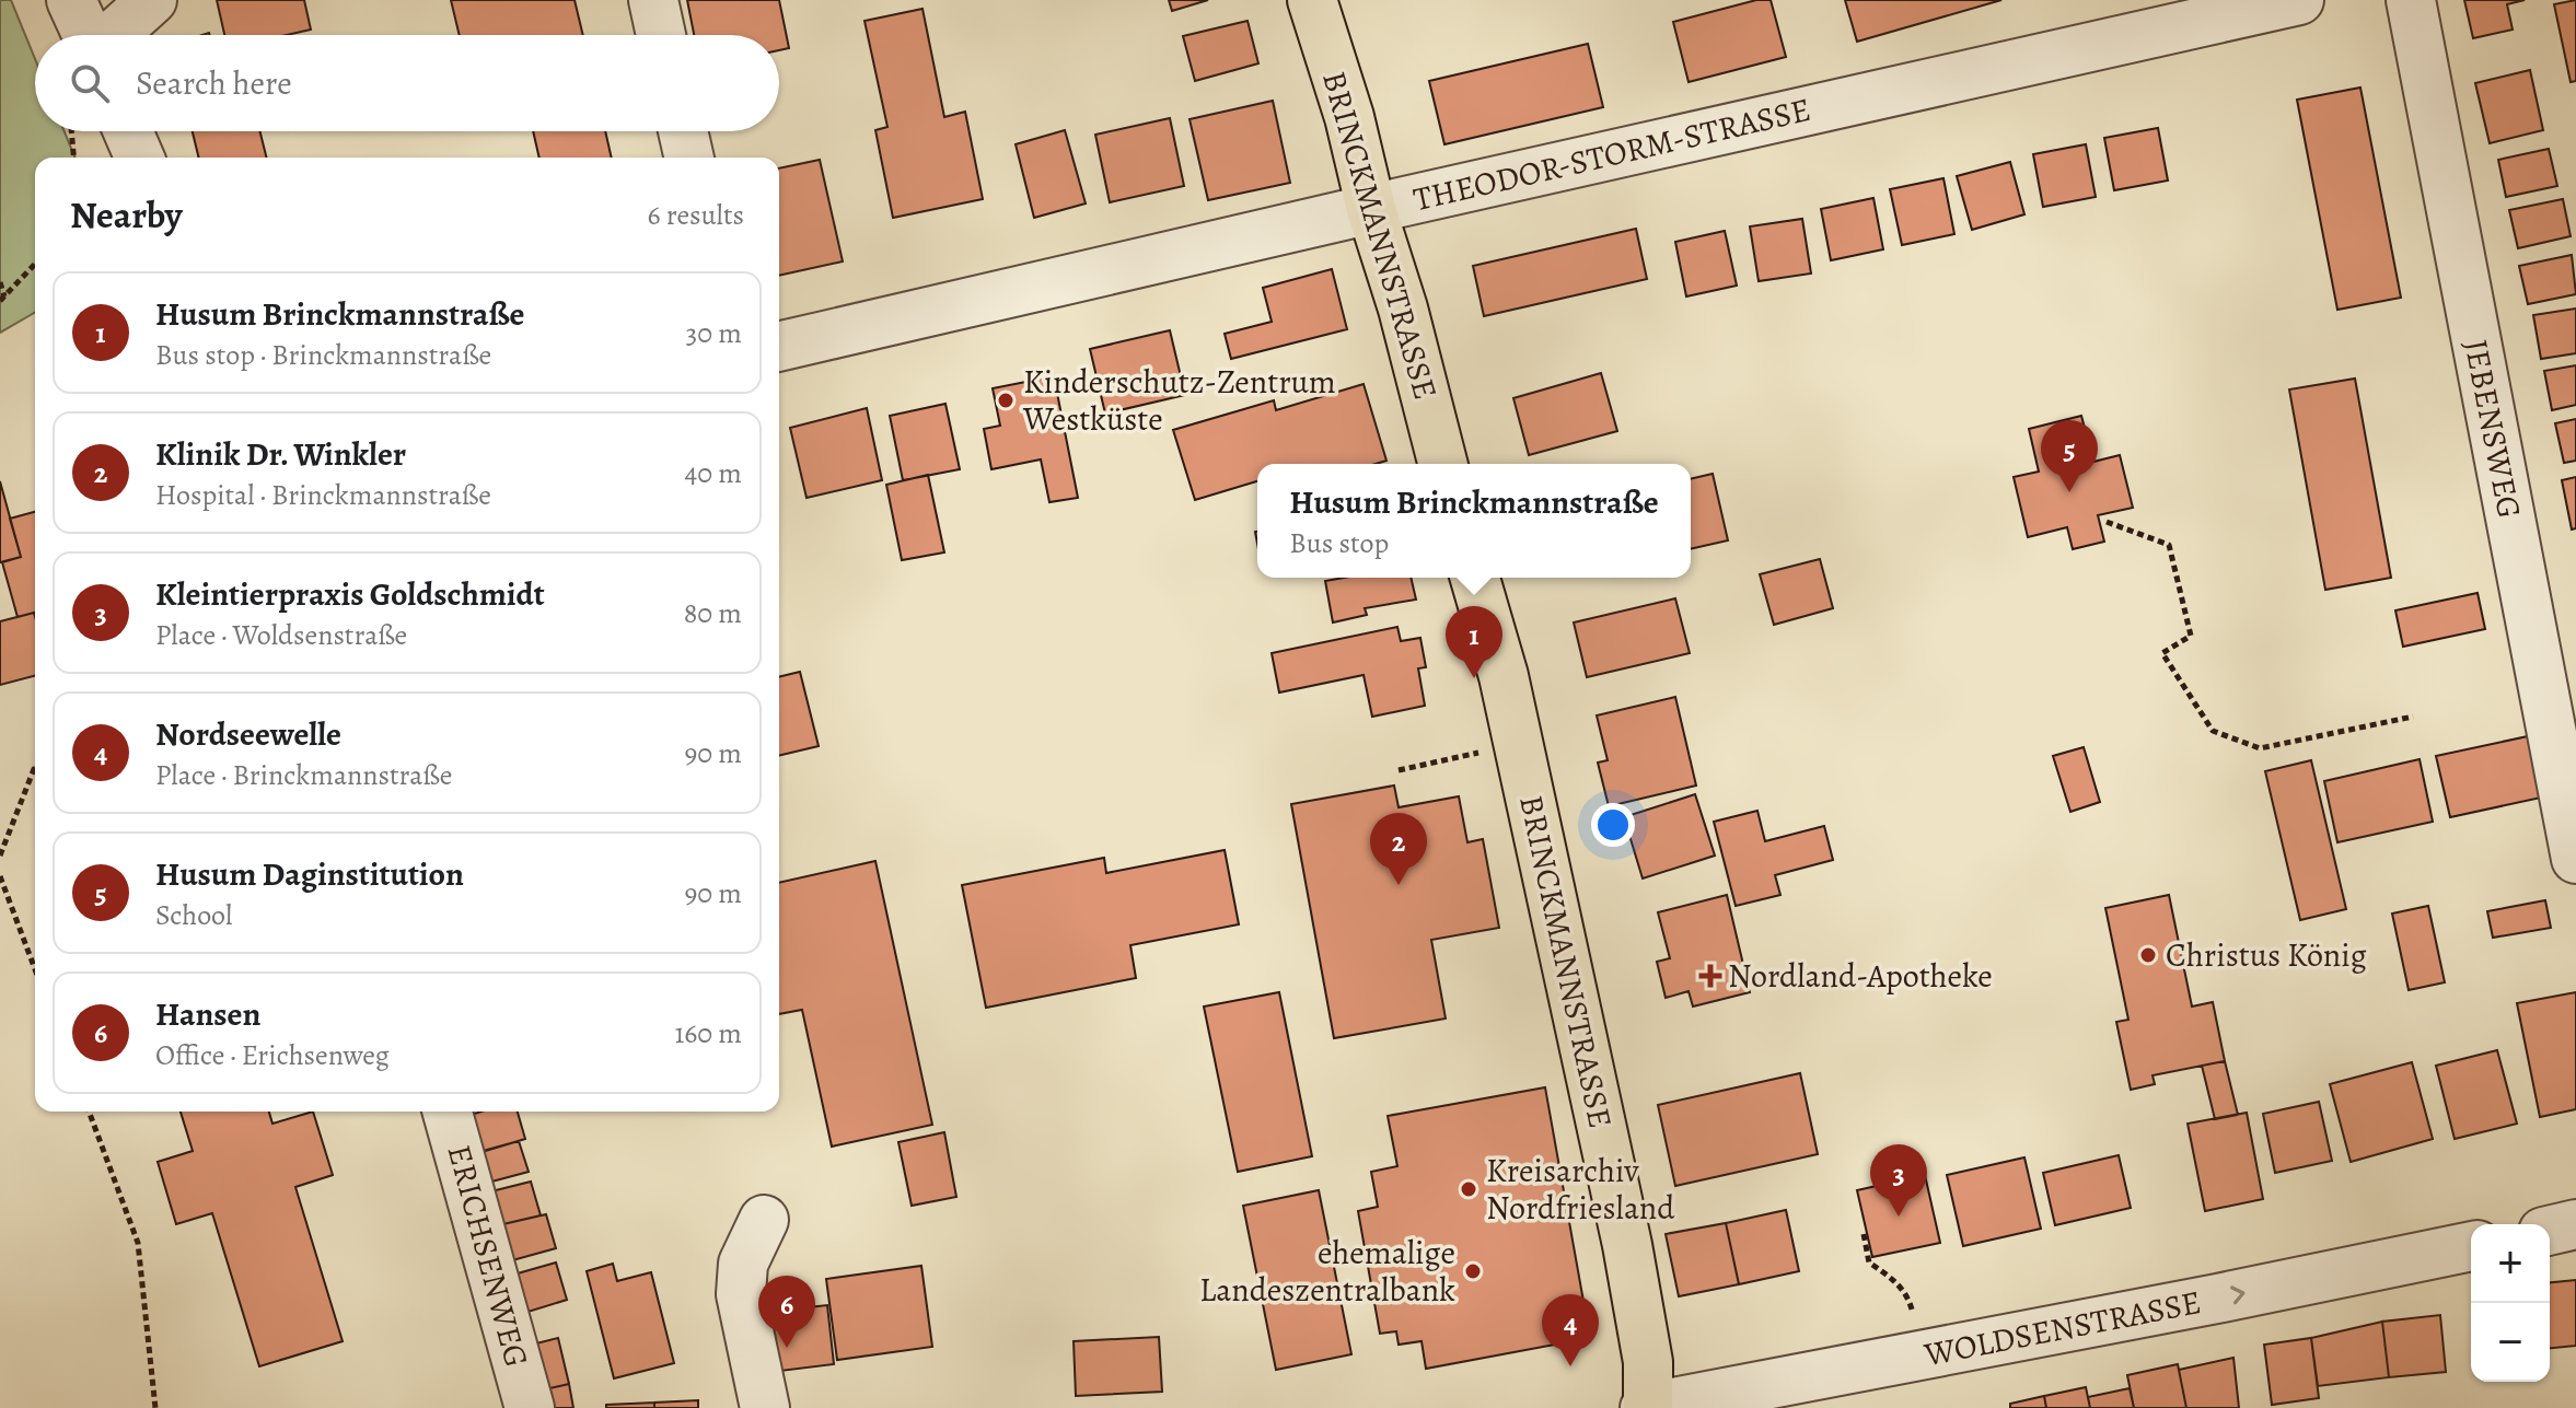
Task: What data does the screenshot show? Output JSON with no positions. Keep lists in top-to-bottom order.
{
  "streets": {
    "main road": ["BRINCKMANNSTRASSE"],
    "street": [
      "THEODOR-STORM-STRASSE",
      "JEBENSWEG",
      "ERICHSENWEG",
      "WOLDSENSTRASSE"
    ]
  },
  "crossings": [
    ["THEODOR-STORM-STRASSE", "BRINCKMANNSTRASSE"],
    ["BRINCKMANNSTRASSE", "WOLDSENSTRASSE"]
  ],
  "one_way": ["WOLDSENSTRASSE"],
  "places": {
    "other": [
      "Kinderschutz-Zentrum Westküste",
      "Christus König",
      "Kreisarchiv Nordfriesland",
      "ehemalige Landeszentralbank"
    ],
    "health": ["Nordland-Apotheke"]
  },
  "page": {
    "search": "Search here",
    "heading": ["Nearby", "6 results"],
    "list": [
      {
        "mark": "1",
        "name": "Husum Brinckmannstraße",
        "note": "Bus stop · Brinckmannstraße",
        "value": "30 m"
      },
      {
        "mark": "2",
        "name": "Klinik Dr. Winkler",
        "note": "Hospital · Brinckmannstraße",
        "value": "40 m"
      },
      {
        "mark": "3",
        "name": "Kleintierpraxis Goldschmidt",
        "note": "Place · Woldsenstraße",
        "value": "80 m"
      },
      {
        "mark": "4",
        "name": "Nordseewelle",
        "note": "Place · Brinckmannstraße",
        "value": "90 m"
      },
      {
        "mark": "5",
        "name": "Husum Daginstitution",
        "note": "School",
        "value": "90 m"
      },
      {
        "mark": "6",
        "name": "Hansen",
        "note": "Office · Erichsenweg",
        "value": "160 m"
      }
    ],
    "pins": [
      "5",
      "1",
      "2",
      "3",
      "6",
      "4"
    ],
    "popup": ["Husum Brinckmannstraße", "Bus stop"],
    "map_buttons": ["+", "−"]
  }
}
